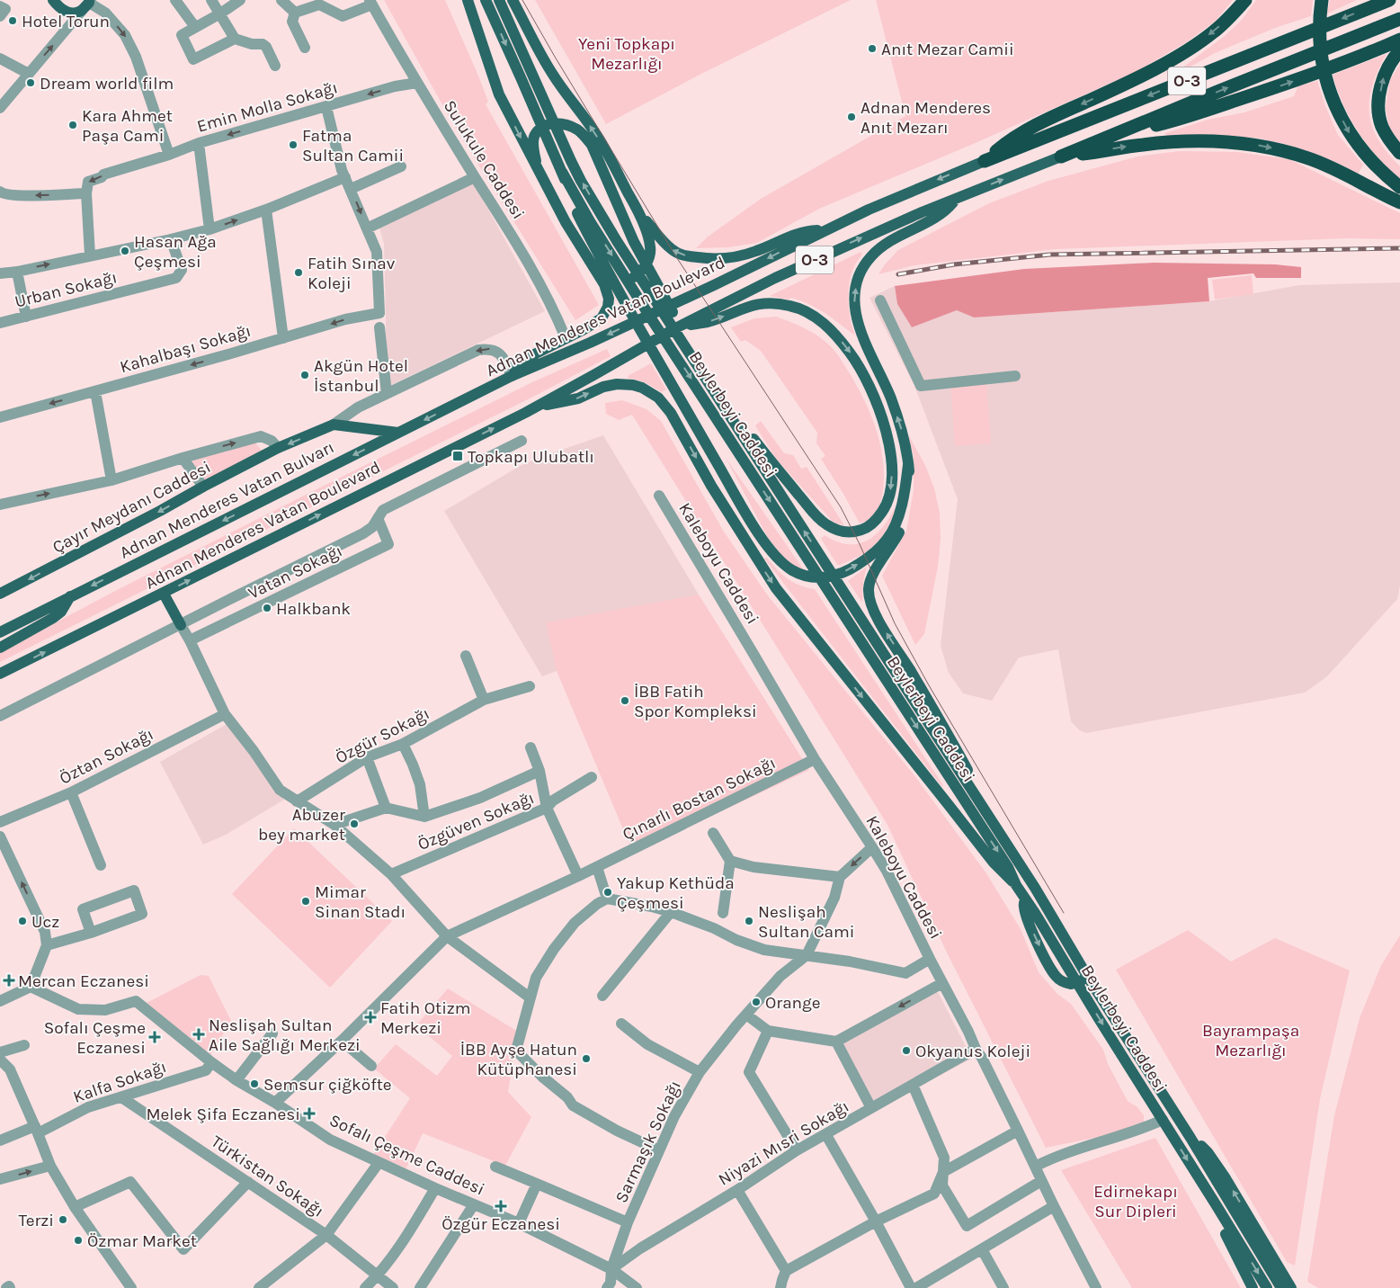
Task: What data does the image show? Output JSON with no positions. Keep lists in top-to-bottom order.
{
  "streets": {
    "highway": ["O-3"],
    "main road": [
      "Adnan Menderes Vatan Boulevard",
      "Beylerbeyi Caddesi",
      "Adnan Menderes Vatan Bulvarı",
      "Çayır Meydanı Caddesi"
    ],
    "street": [
      "Emin Molla Sokağı",
      "Sulukule Caddesi",
      "Urban Sokağı",
      "Kahalbaşı Sokağı",
      "Kaleboyu Caddesi",
      "Vatan Sokağı",
      "Özgür Sokağı",
      "Öztan Sokağı",
      "Çınarlı Bostan Sokağı",
      "Özgüven Sokağı",
      "Kalfa Sokağı",
      "Sarmaşık Sokağı",
      "Niyazi Mısri Sokağı",
      "Sofalı Çeşme Caddesi",
      "Türkistan Sokağı"
    ]
  },
  "crossings": [
    ["O-3", "Adnan Menderes Vatan Boulevard"],
    ["Emin Molla Sokağı", "Sulukule Caddesi"],
    ["Adnan Menderes Vatan Boulevard", "Adnan Menderes Vatan Bulvarı"],
    ["Adnan Menderes Vatan Boulevard", "Çayır Meydanı Caddesi"],
    ["Kaleboyu Caddesi", "Çınarlı Bostan Sokağı"],
    ["Kaleboyu Caddesi", "Niyazi Mısri Sokağı"],
    ["Kalfa Sokağı", "Sofalı Çeşme Caddesi"],
    ["Kalfa Sokağı", "Türkistan Sokağı"],
    ["Sarmaşık Sokağı", "Niyazi Mısri Sokağı"],
    ["Sarmaşık Sokağı", "Sofalı Çeşme Caddesi"],
    ["Niyazi Mısri Sokağı", "Sofalı Çeşme Caddesi"]
  ],
  "one_way": ["Kahalbaşı Sokağı", "Adnan Menderes Vatan Bulvarı"],
  "parks": ["Yeni Topkapı Mezarlığı", "Bayrampaşa Mezarlığı", "Edirnekapı Sur Dipleri"],
  "places": {
    "other": [
      "Hotel Torun",
      "Anıt Mezar Camii",
      "Dream world film",
      "Adnan Menderes Anıt Mezarı",
      "Kara Ahmet Paşa Cami",
      "Fatma Sultan Camii",
      "Hasan Ağa Çeşmesi",
      "Fatih Sınav Koleji",
      "Akgün Hotel İstanbul",
      "Halkbank",
      "İBB Fatih Spor Kompleksi",
      "Abuzer bey market",
      "Yakup Kethüda Çeşmesi",
      "Mimar Sinan Stadı",
      "Ucz",
      "Neslişah Sultan Cami",
      "Orange",
      "Okyanus Koleji",
      "İBB Ayşe Hatun Kütüphanesi",
      "Semsur çiğköfte",
      "Terzi",
      "Özmar Market"
    ],
    "transit": ["Topkapı Ulubatlı"],
    "health": [
      "Mercan Eczanesi",
      "Fatih Otizm Merkezi",
      "Neslişah Sultan Aile Sağlığı Merkezi",
      "Sofalı Çeşme Eczanesi",
      "Melek Şifa Eczanesi",
      "Özgür Eczanesi"
    ]
  }
}
